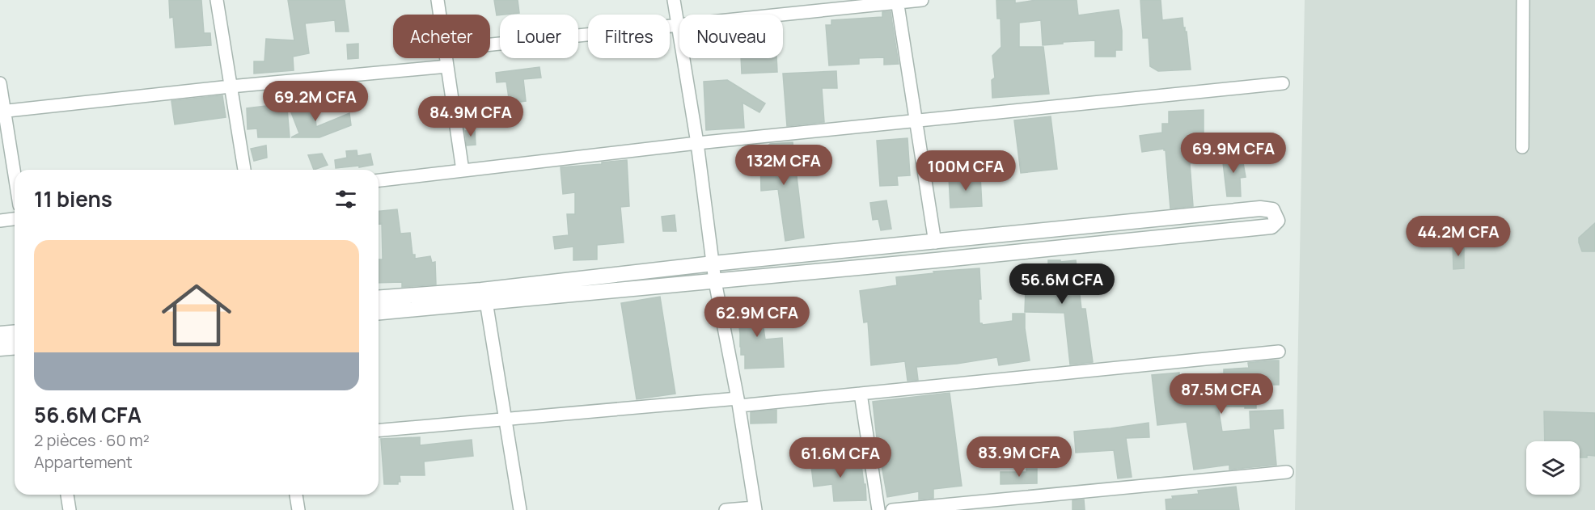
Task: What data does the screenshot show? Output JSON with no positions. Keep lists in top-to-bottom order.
{
  "page": {
    "chip": [
      "Acheter",
      "Louer",
      "Filtres",
      "Nouveau"
    ],
    "price": [
      "69.2M CFA",
      "84.9M CFA",
      "69.9M CFA",
      "132M CFA",
      "100M CFA",
      "44.2M CFA",
      "56.6M CFA",
      "62.9M CFA",
      "87.5M CFA",
      "83.9M CFA",
      "61.6M CFA"
    ],
    "heading": "11 biens",
    "list": [
      {
        "name": "56.6M CFA",
        "note": "2 pièces · 60 m² · Appartement"
      }
    ]
  }
}
